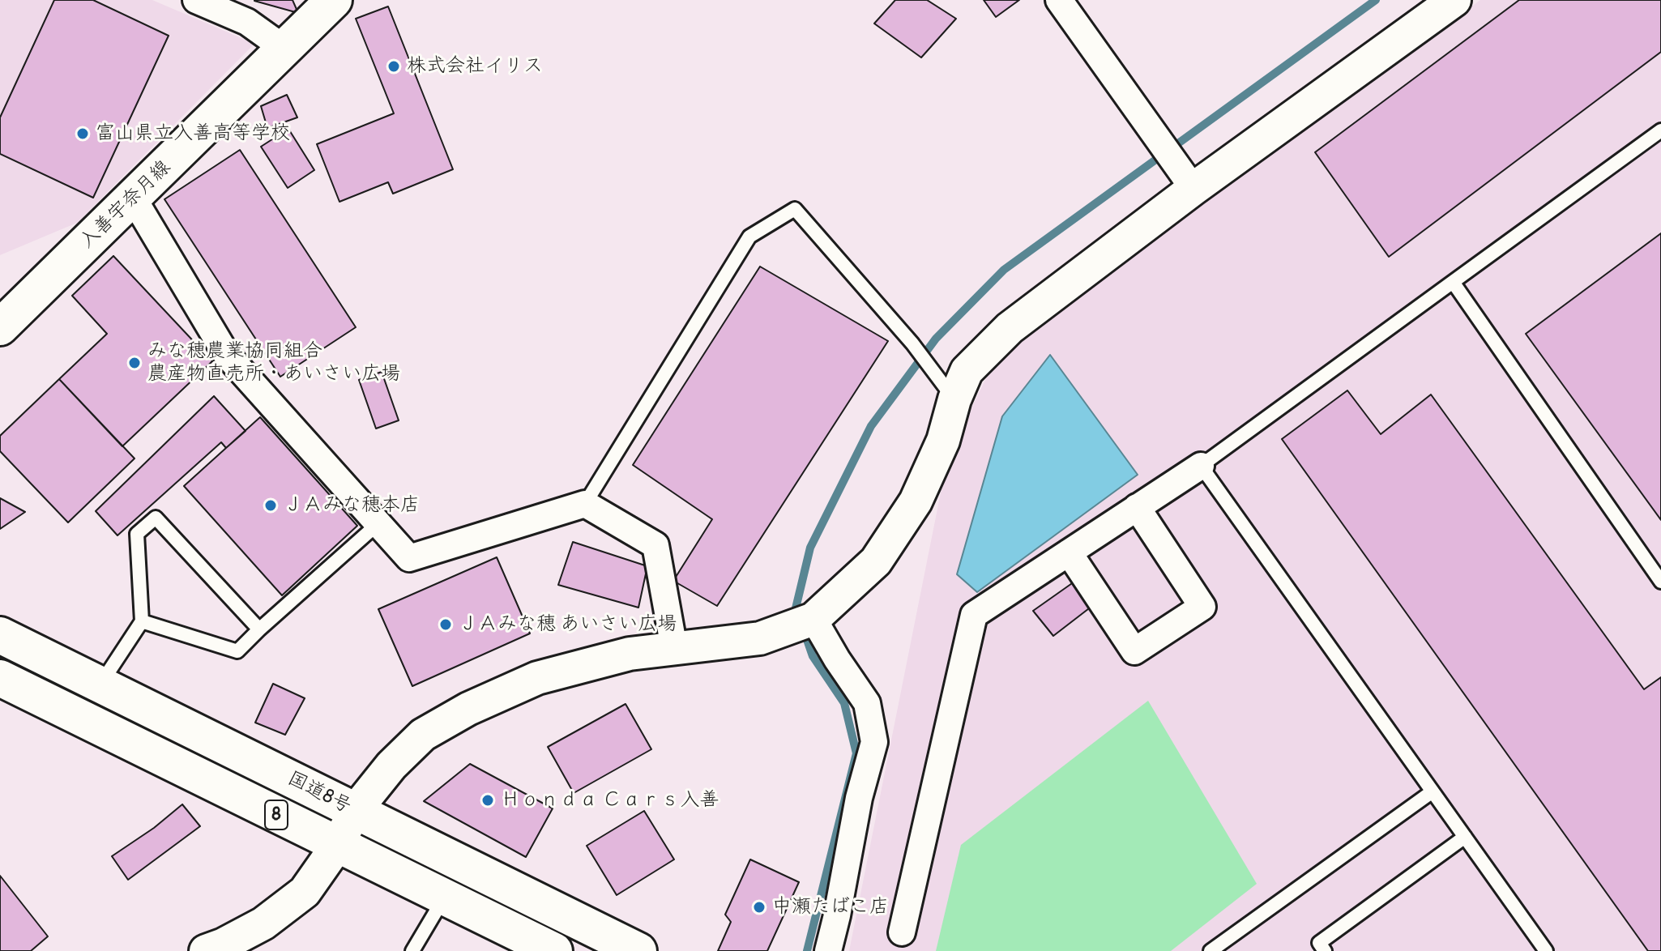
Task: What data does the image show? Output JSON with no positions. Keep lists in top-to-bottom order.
{
  "streets": {
    "main road": ["入善宇奈月線", "国道8号", "8"]
  },
  "places": [
    "株式会社イリス",
    "富山県立入善高等学校",
    "みな穂農業協同組合 農産物直売所・あいさい広場",
    "ＪＡみな穂本店",
    "ＪＡみな穂 あいさい広場",
    "Ｈｏｎｄａ Ｃａｒｓ入善",
    "中瀬たばこ店"
  ]
}
